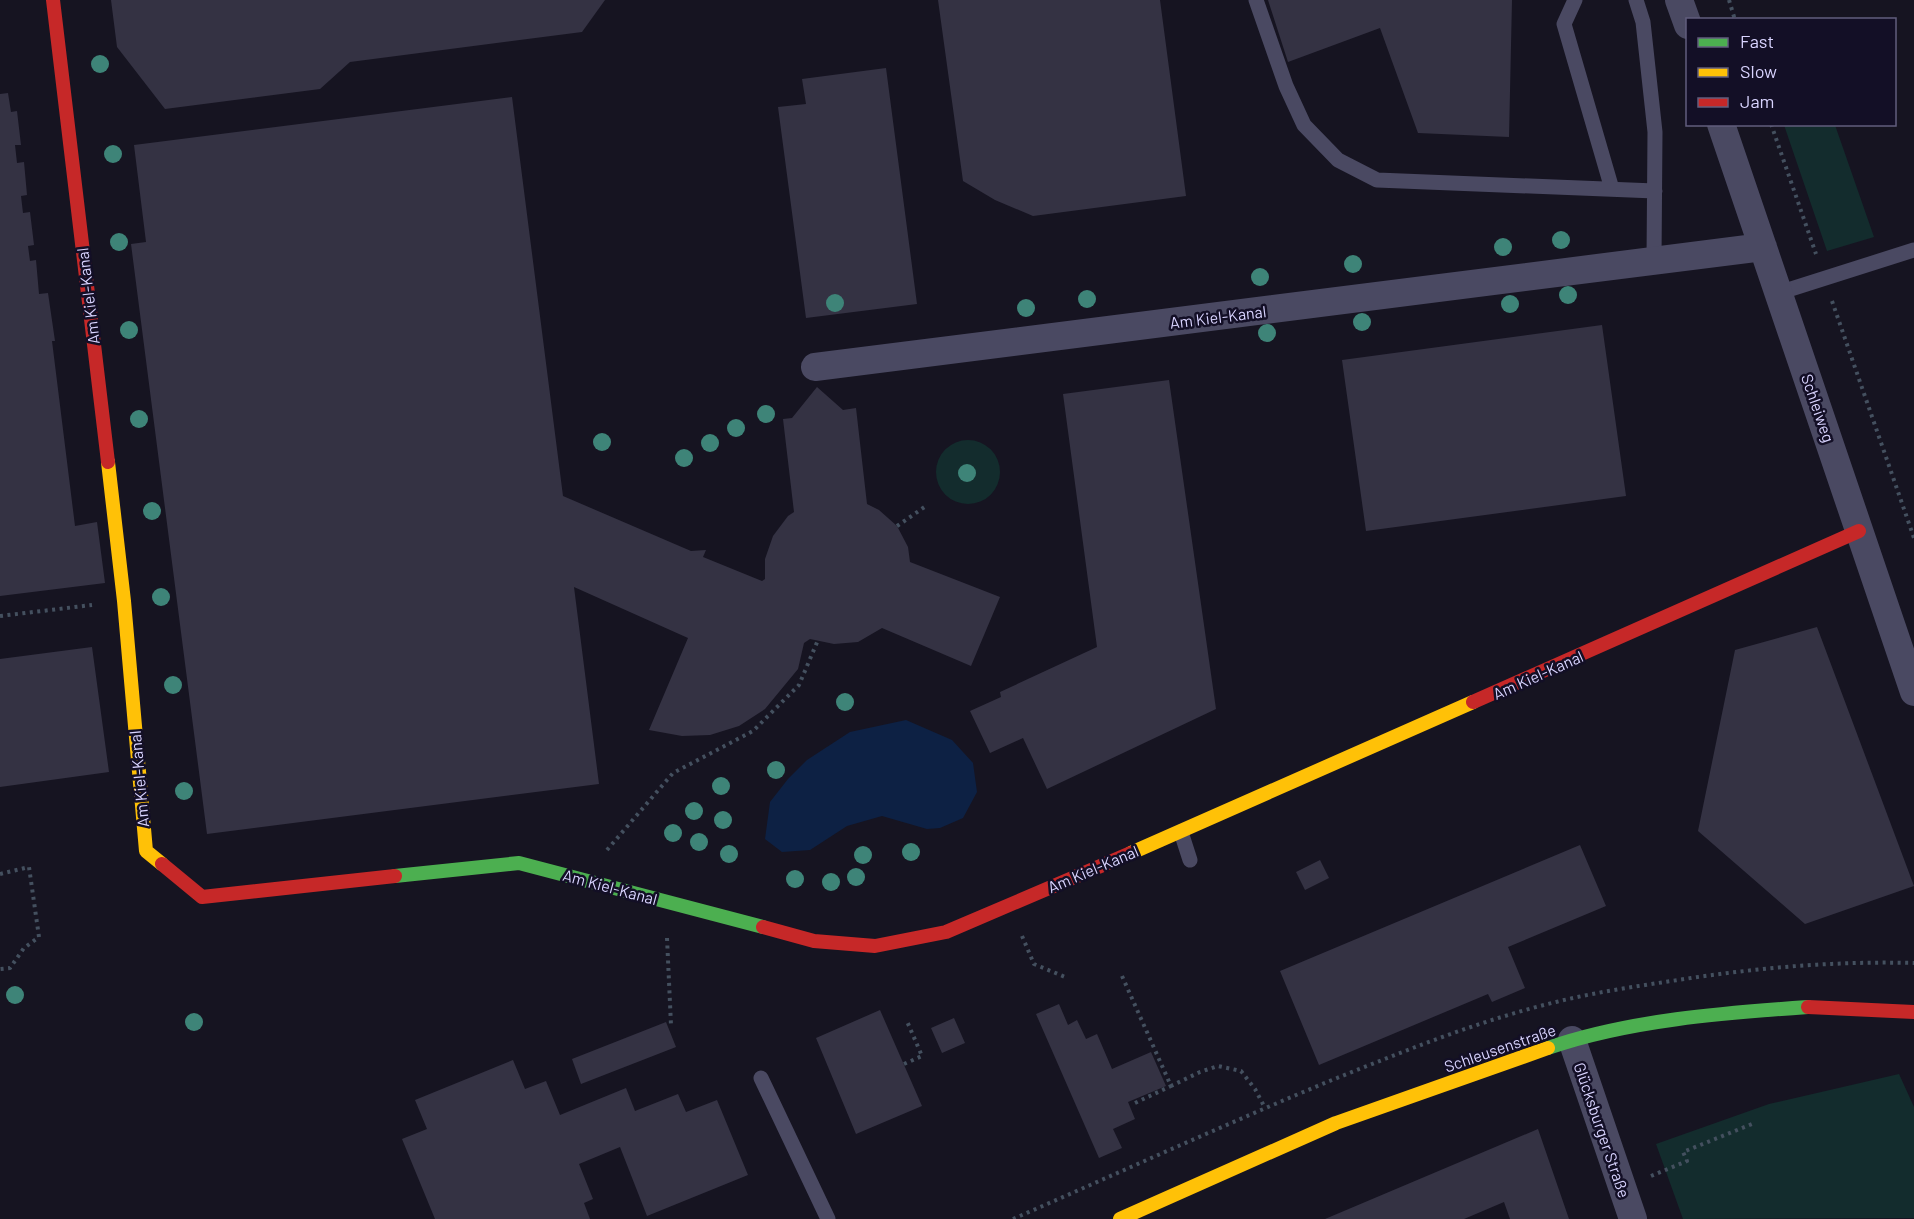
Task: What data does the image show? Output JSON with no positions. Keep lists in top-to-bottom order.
{
  "streets": {
    "street": [
      "Am Kiel-Kanal",
      "Schleiweg",
      "Schleusenstraße",
      "Glücksburger Straße"
    ]
  },
  "crossings": [
    ["Am Kiel-Kanal", "Schleiweg"],
    ["Schleusenstraße", "Glücksburger Straße"]
  ],
  "legend": ["Fast", "Slow", "Jam"]
}
